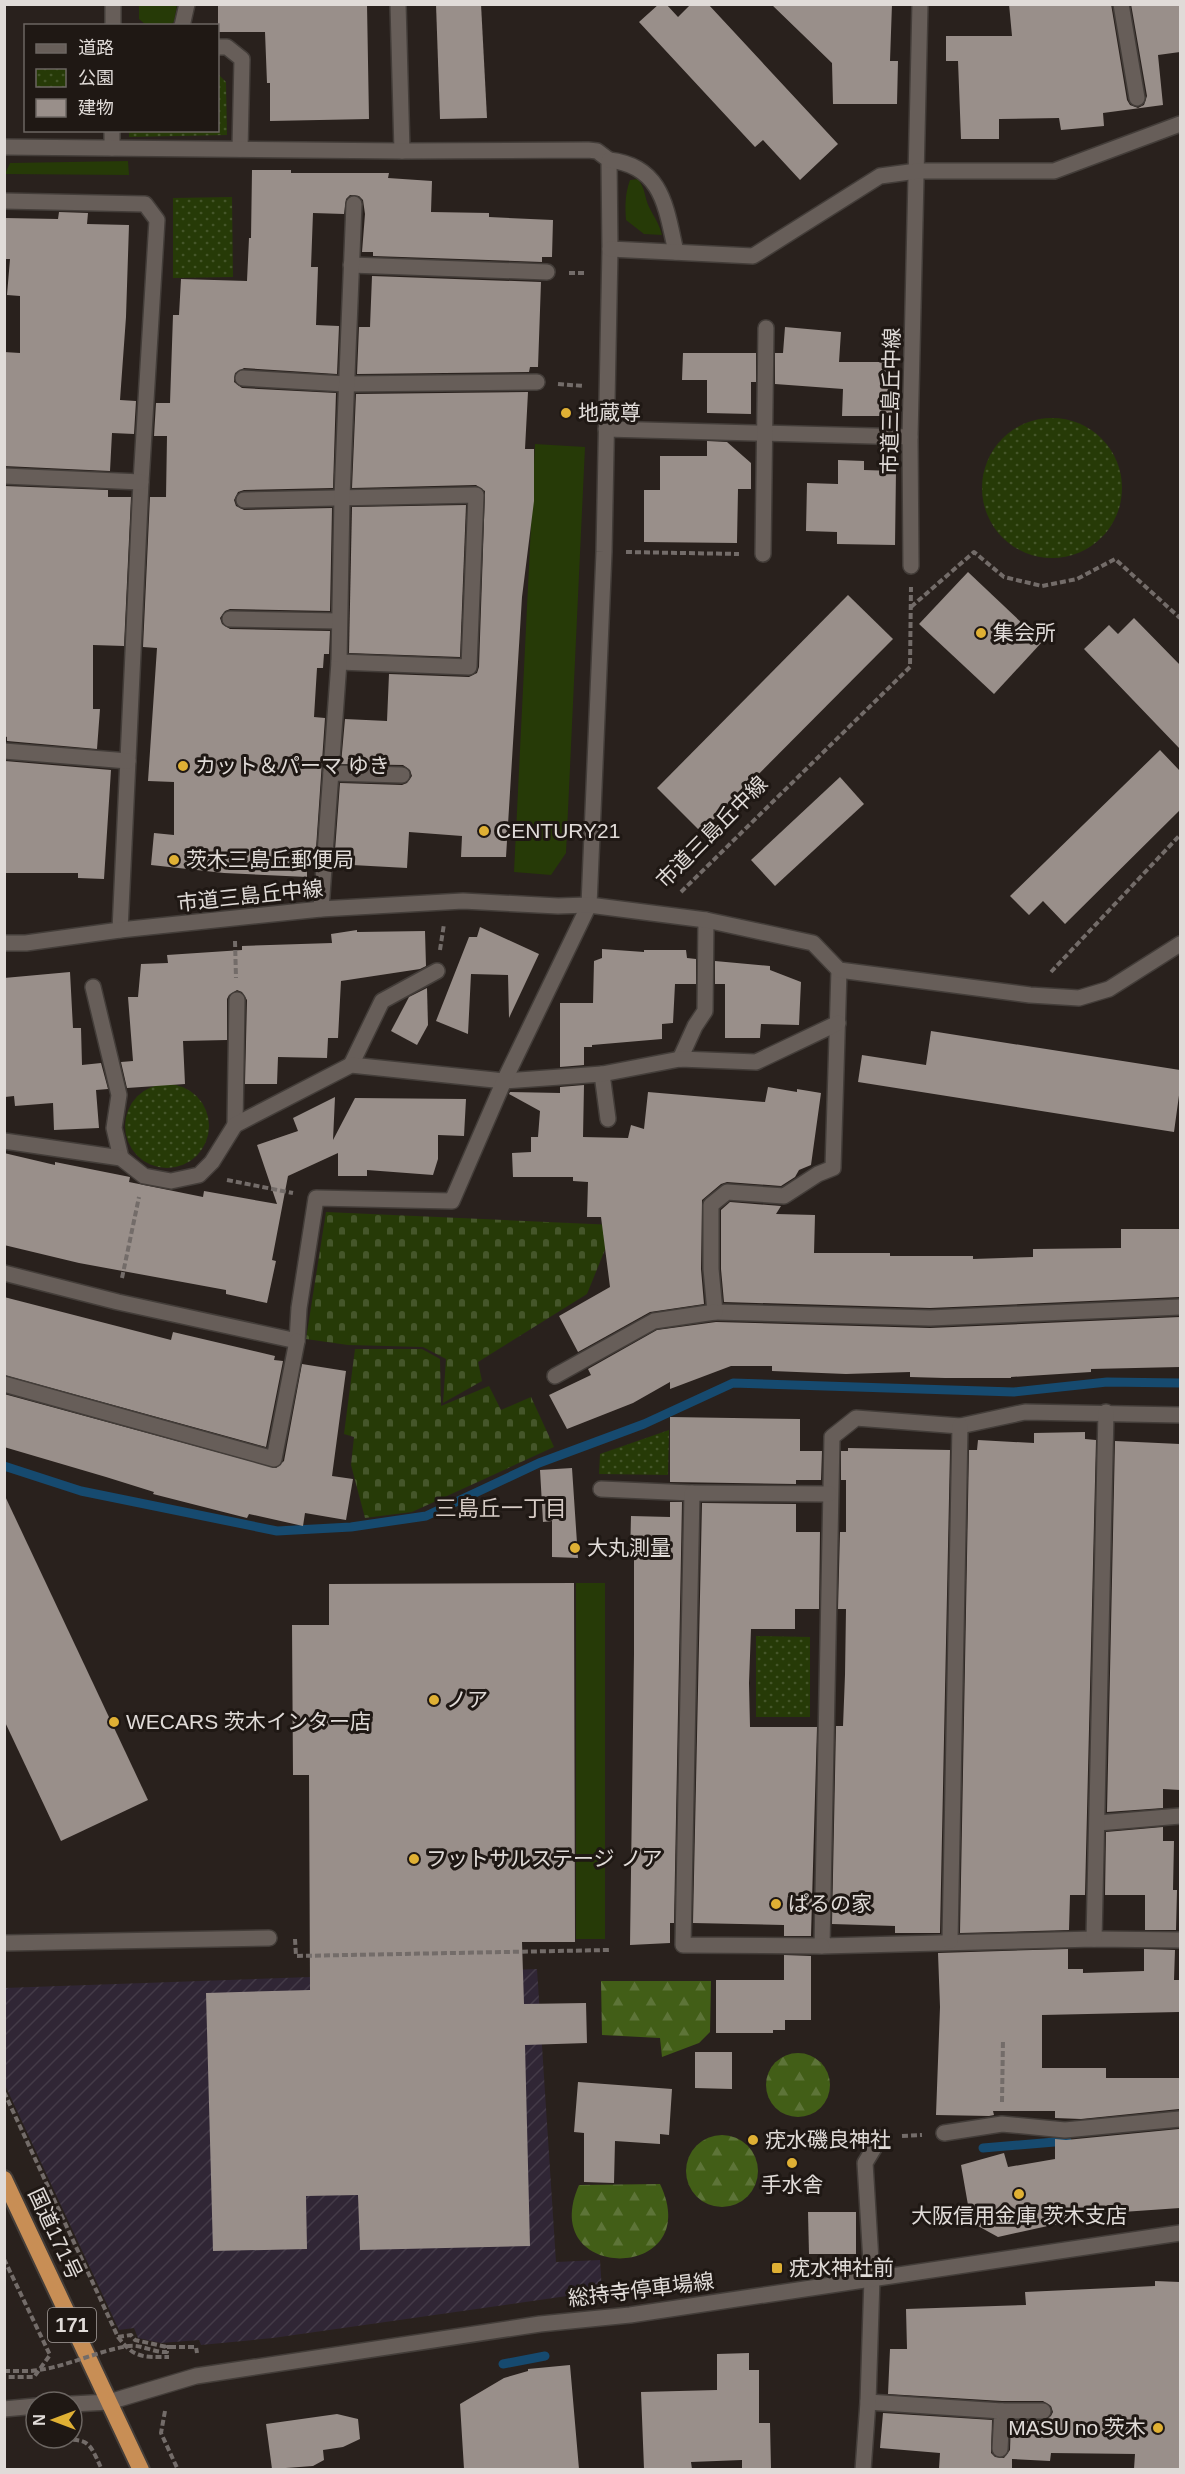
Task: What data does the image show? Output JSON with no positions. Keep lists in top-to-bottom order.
{
  "streets": {
    "highway": ["国道171号", "171"],
    "street": ["市道三島丘中線", "総持寺停車場線"]
  },
  "crossings": [
    ["国道171号", "総持寺停車場線"]
  ],
  "districts": ["三島丘一丁目"],
  "places": {
    "other": [
      "地蔵尊",
      "集会所",
      "カット＆パーマ ゆき",
      "CENTURY21",
      "茨木三島丘郵便局",
      "大丸測量",
      "ノア",
      "WECARS 茨木インター店",
      "フットサルステージ ノア",
      "ぱるの家",
      "疣水磯良神社",
      "手水舎",
      "大阪信用金庫 茨木支店",
      "MASU no 茨木"
    ],
    "transit": ["疣水神社前"]
  },
  "legend": ["道路", "公園", "建物"],
  "north": "left"
}
